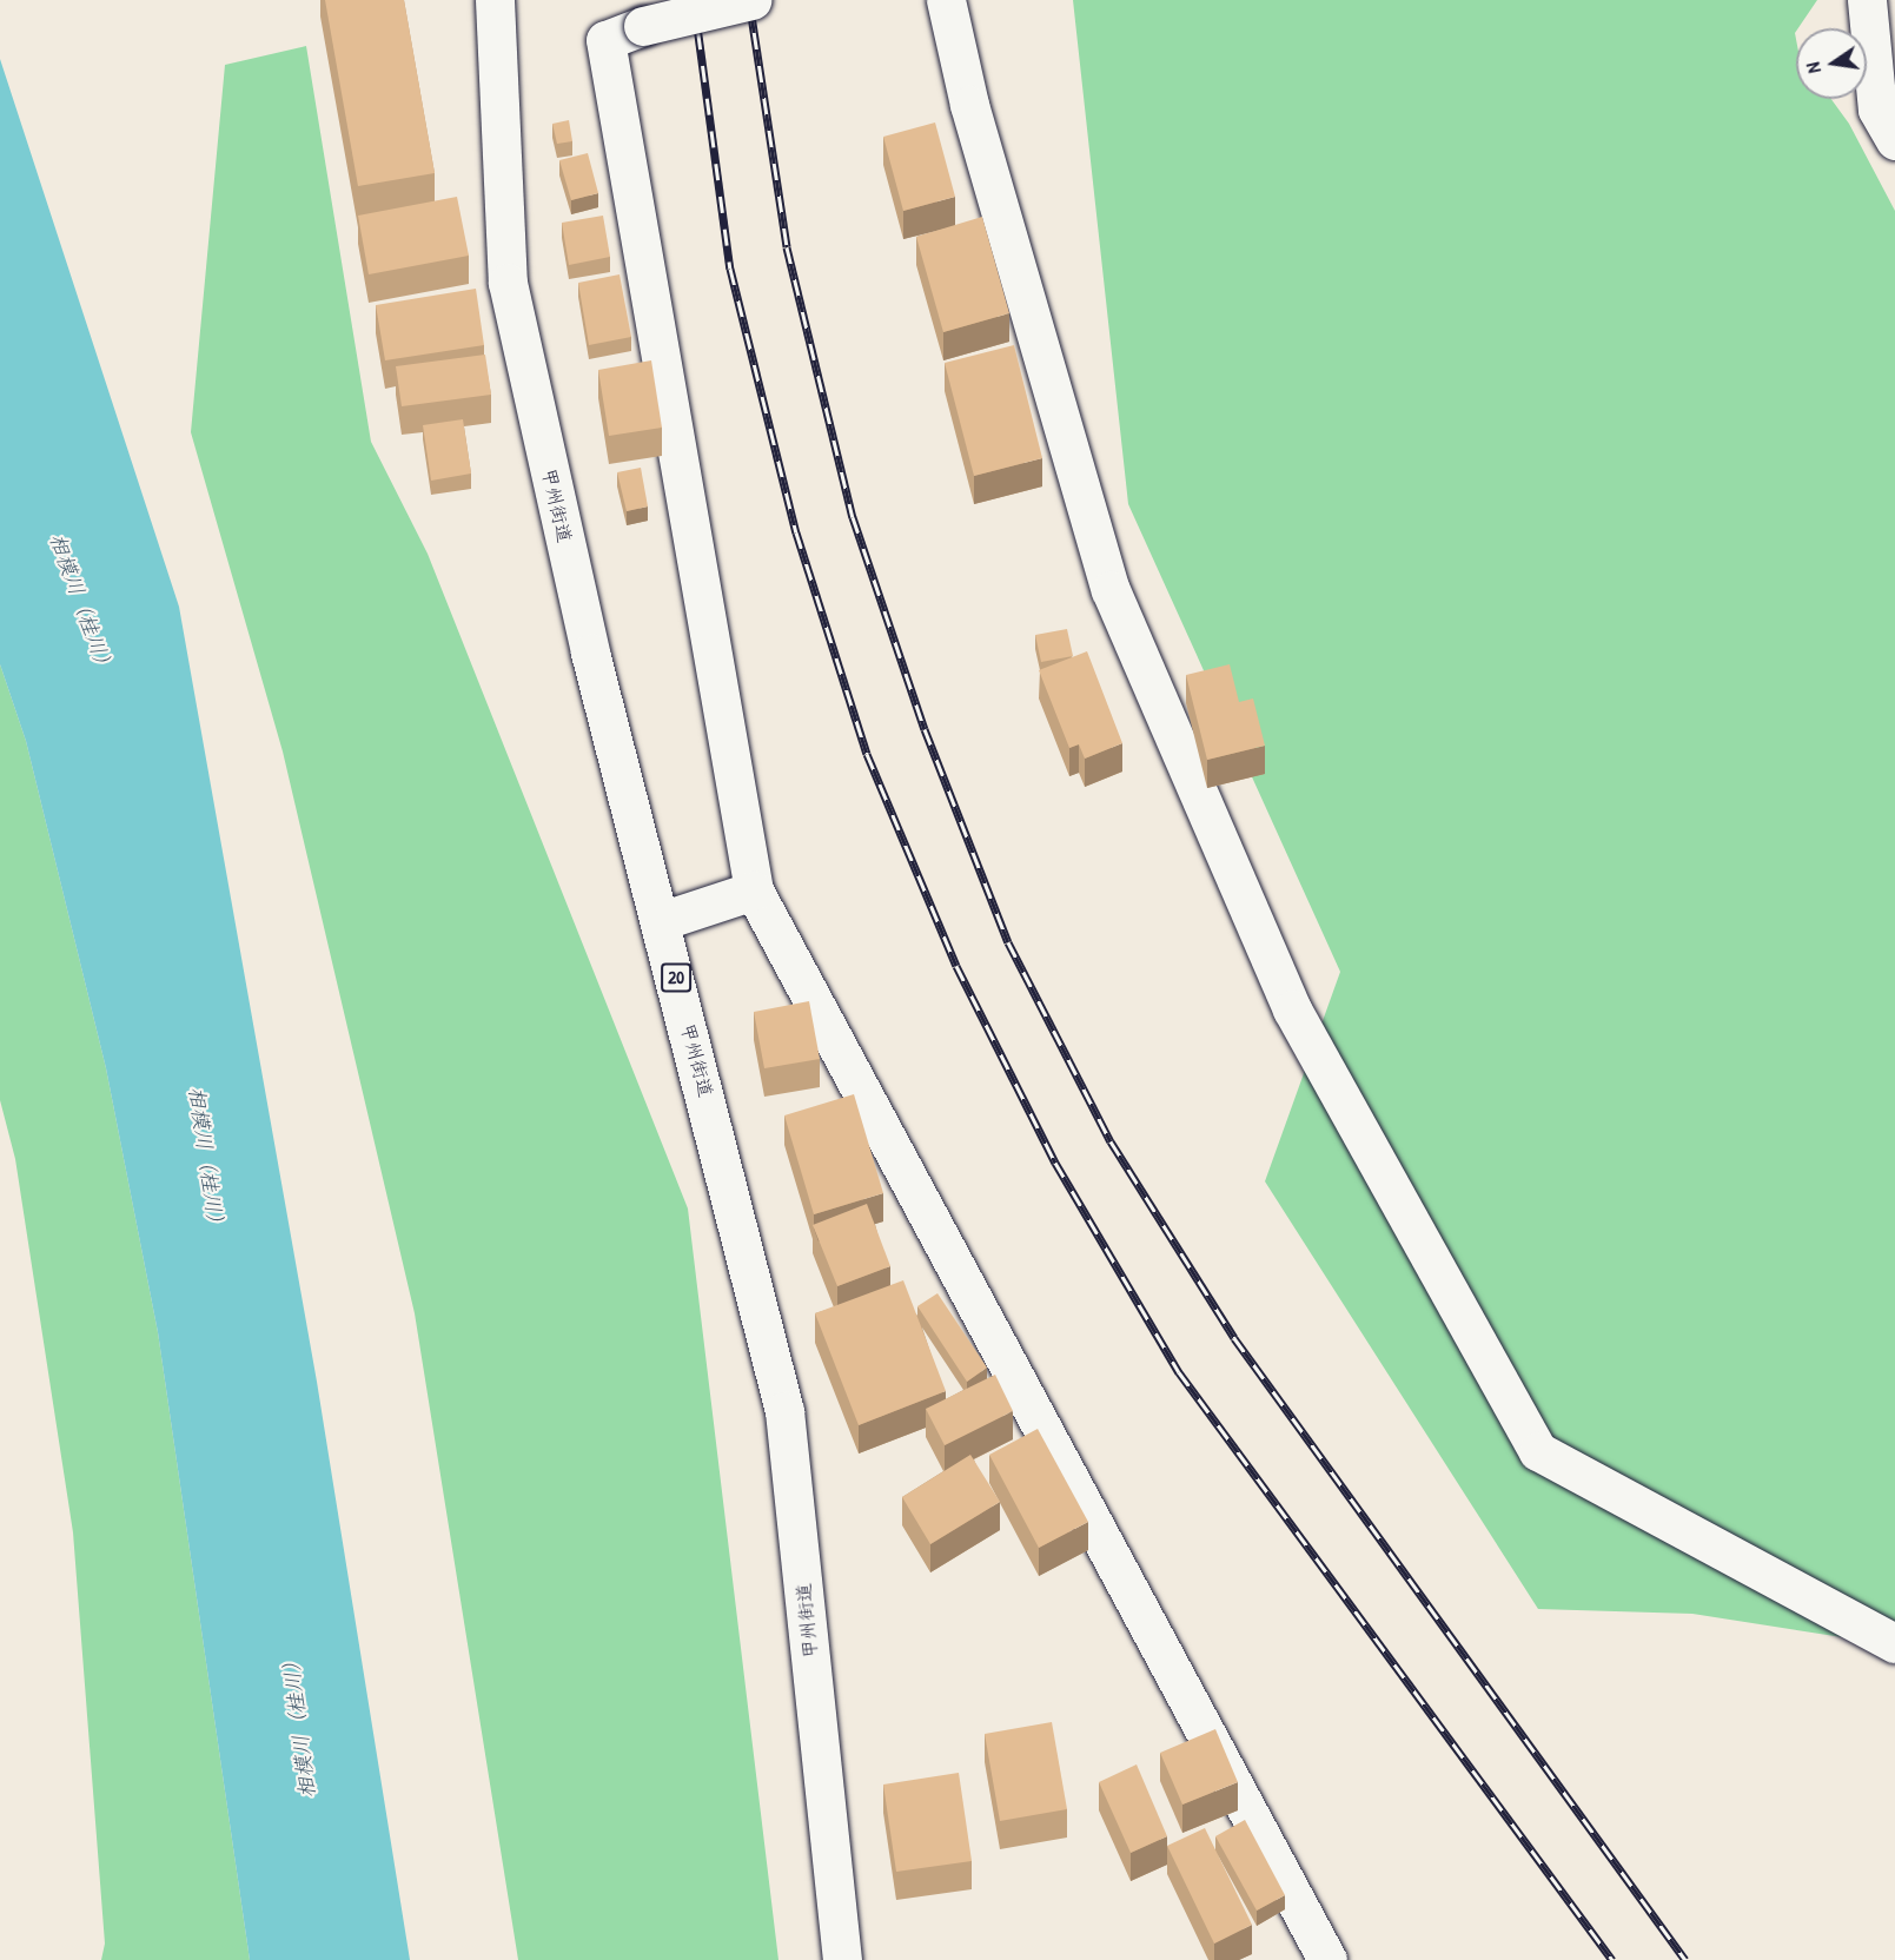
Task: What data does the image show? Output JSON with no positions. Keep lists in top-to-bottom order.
{
  "streets": {
    "main road": ["甲州街道", "20"]
  },
  "water": ["相模川（桂川）"],
  "north": "left"
}
